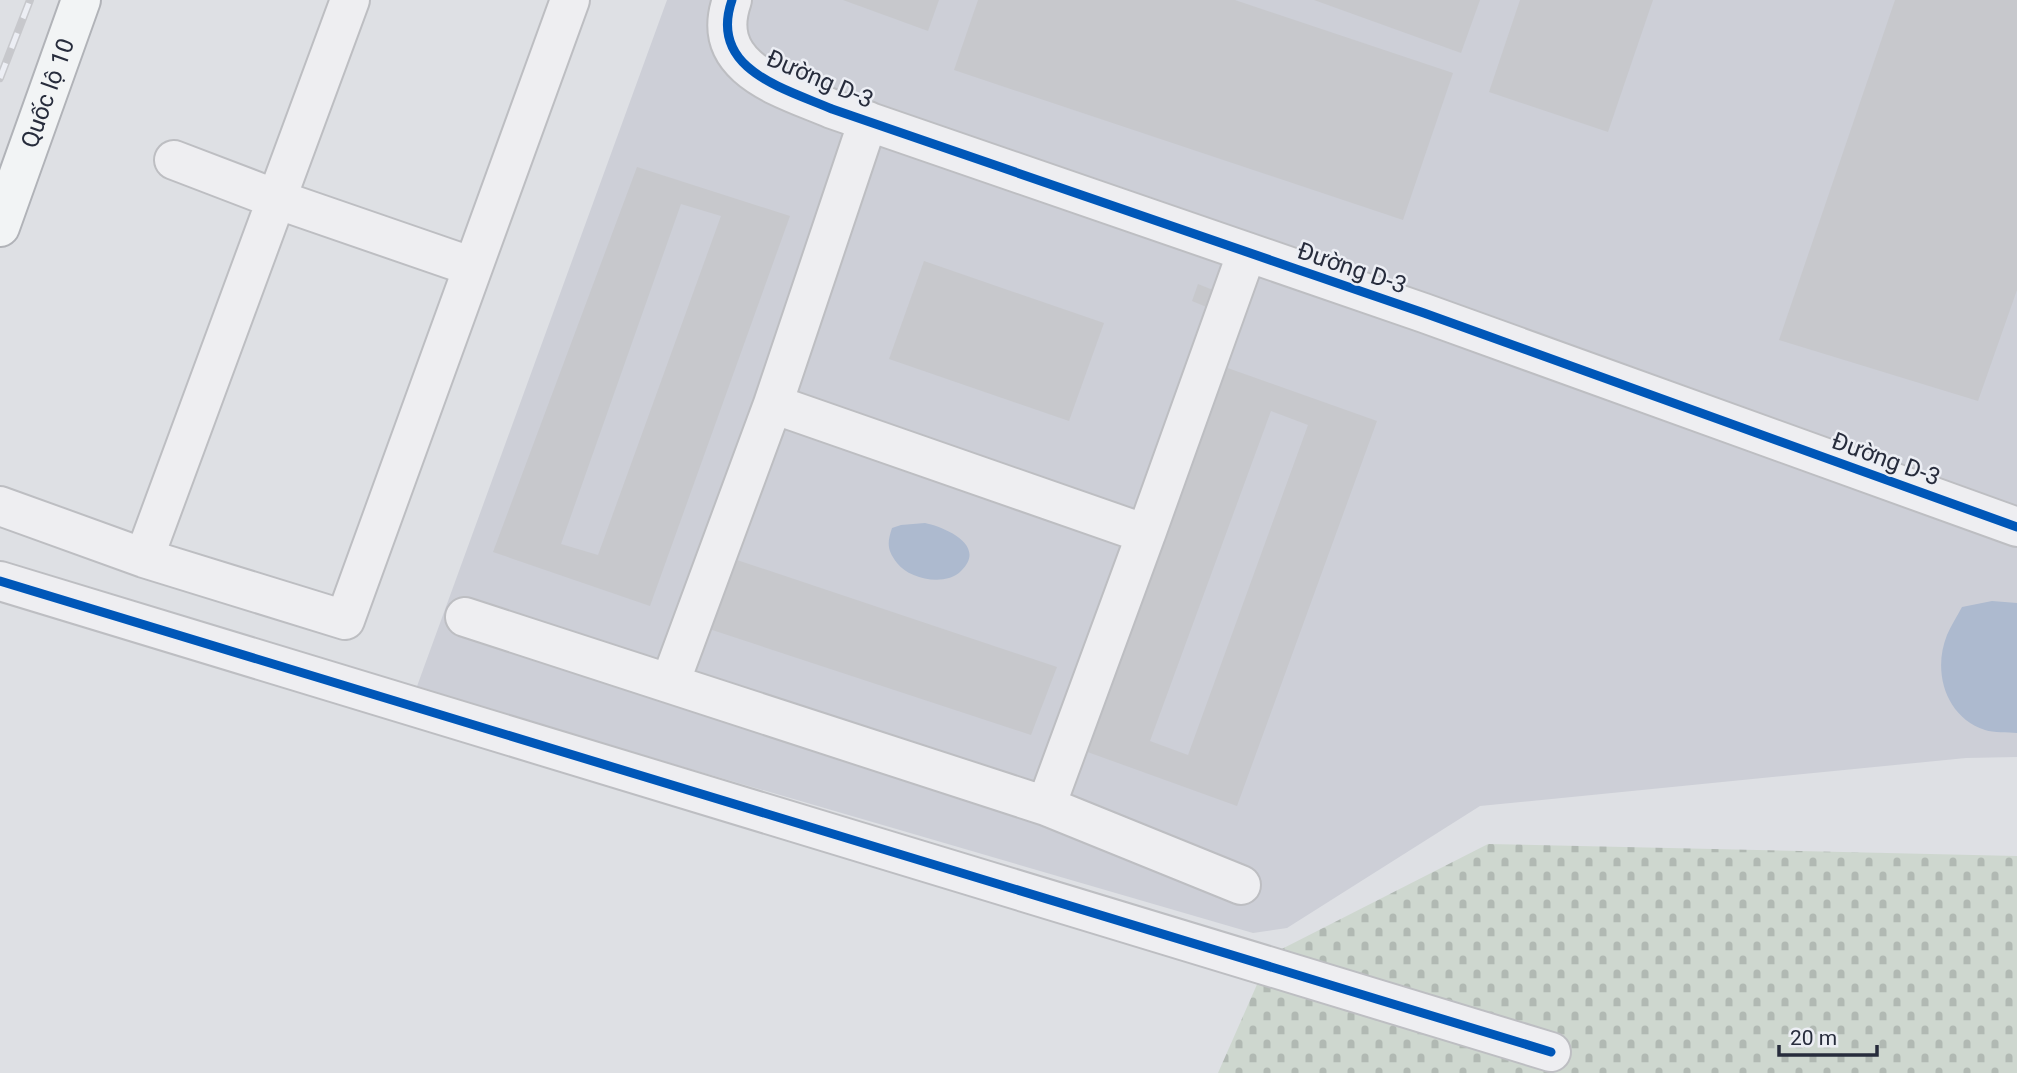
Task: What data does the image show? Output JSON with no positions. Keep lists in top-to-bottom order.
{
  "streets": {
    "highway": ["Quốc lộ 10"],
    "street": ["Đường D-3"]
  },
  "scale_bar": "20 m"
}
